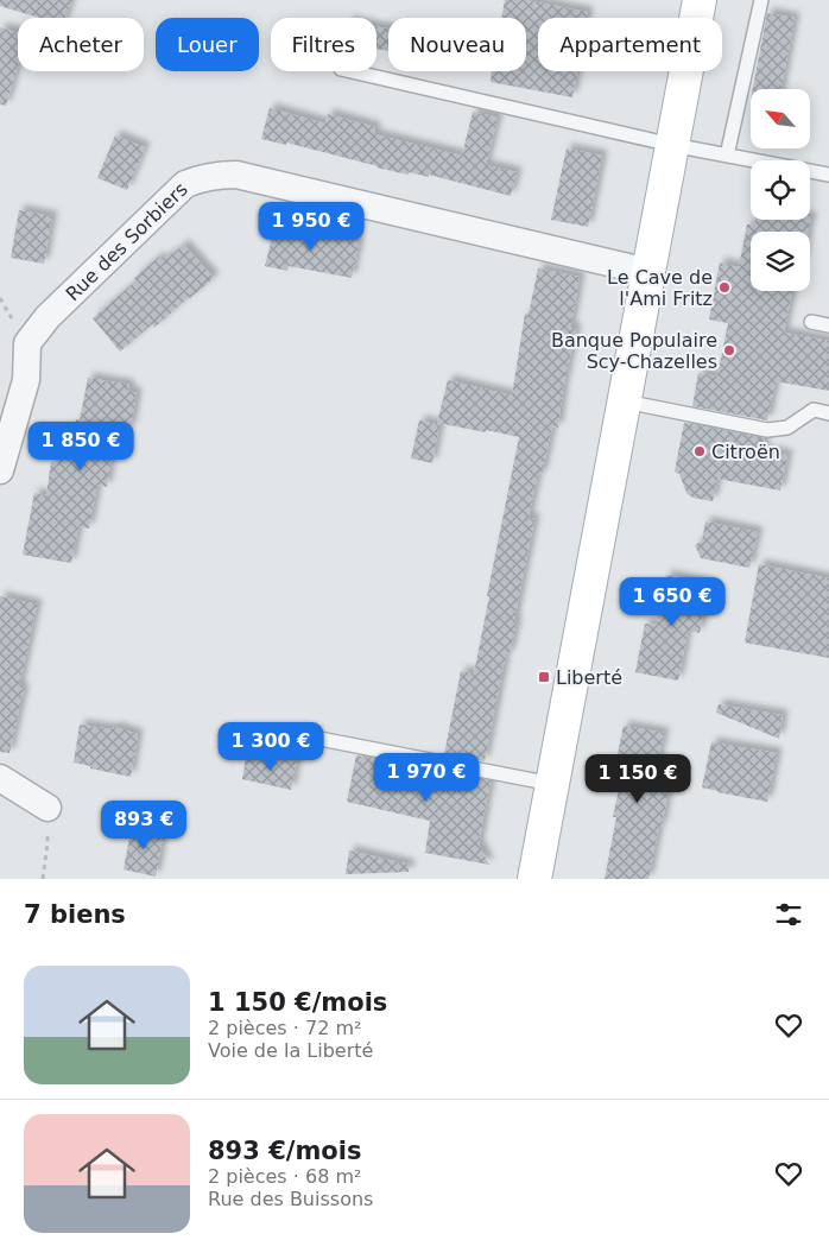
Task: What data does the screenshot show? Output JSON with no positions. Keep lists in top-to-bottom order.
{
  "streets": {
    "street": ["Rue des Sorbiers"]
  },
  "places": {
    "other": ["Le Cave de l'Ami Fritz", "Banque Populaire Scy-Chazelles", "Citroën"],
    "transit": ["Liberté"]
  },
  "north": "top left",
  "page": {
    "chip": [
      "Acheter",
      "Louer",
      "Filtres",
      "Nouveau",
      "Appartement"
    ],
    "price": [
      "1 950 €",
      "1 850 €",
      "1 650 €",
      "1 300 €",
      "1 970 €",
      "1 150 €",
      "893 €"
    ],
    "heading": "7 biens",
    "list": [
      {
        "name": "1 150 €/mois",
        "note": "2 pièces · 72 m² · Voie de la Liberté"
      },
      {
        "name": "893 €/mois",
        "note": "2 pièces · 68 m² · Rue des Buissons"
      }
    ]
  }
}
